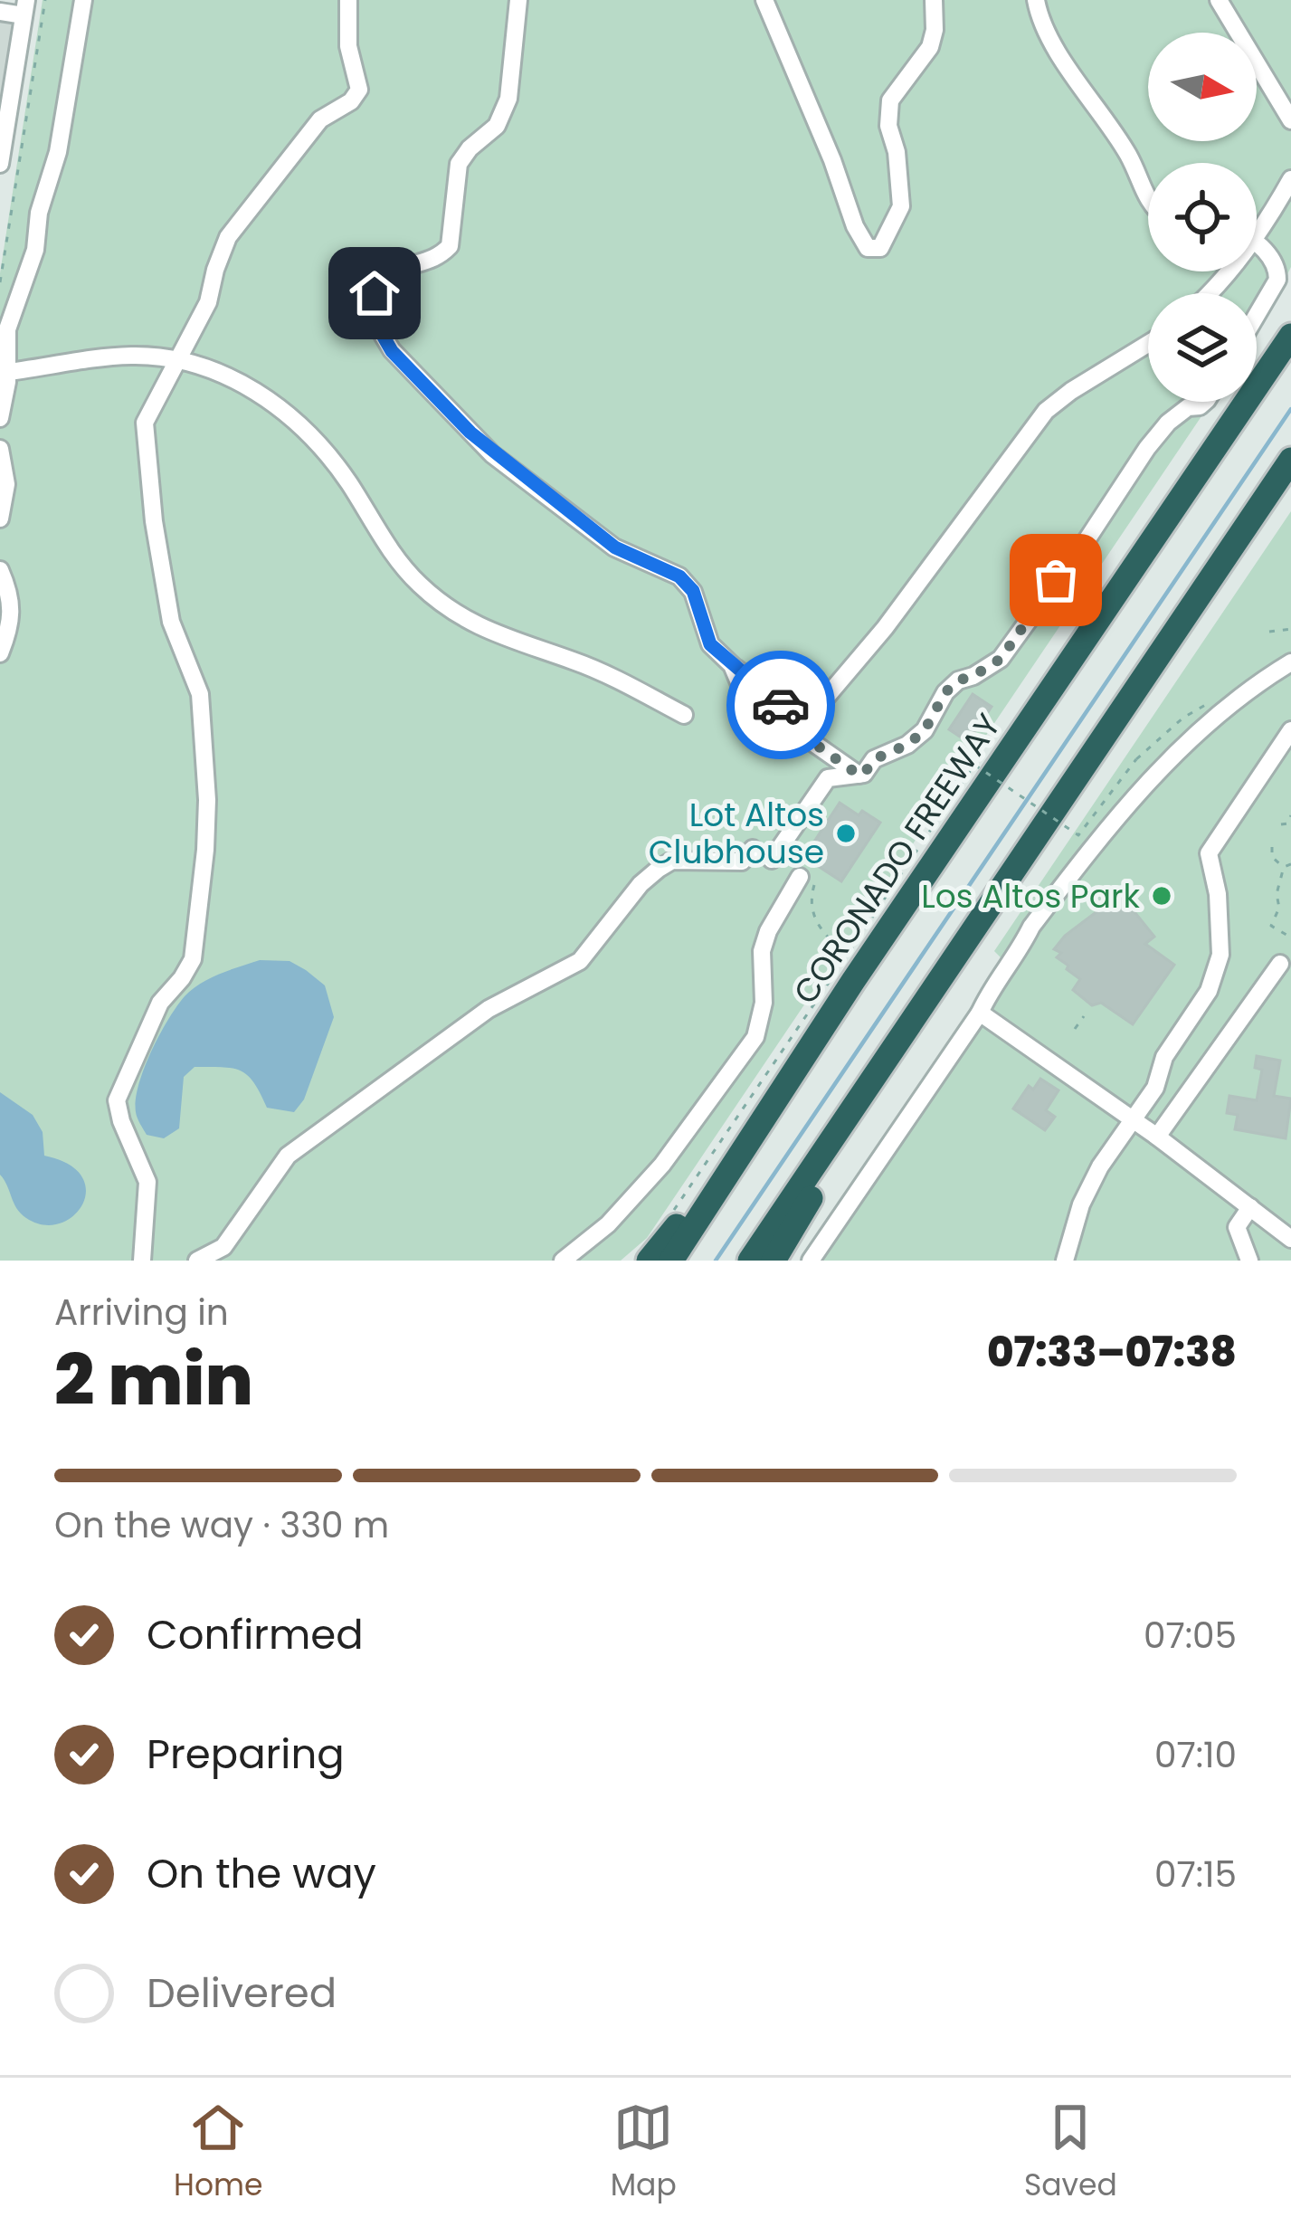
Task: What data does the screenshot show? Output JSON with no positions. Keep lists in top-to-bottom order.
{
  "streets": {
    "highway": ["CORONADO FREEWAY"]
  },
  "places": ["Lot Altos Clubhouse", "Los Altos Park"],
  "north": "right",
  "page": {
    "heading": ["2 min", "Arriving in", "07:33–07:38"],
    "bar": "On the way · 330 m",
    "list": [
      ["Confirmed", "07:05"],
      ["Preparing", "07:10"],
      ["On the way", "07:15"],
      "Delivered"
    ],
    "tabs": ["Home", "Map", "Saved"]
  }
}
